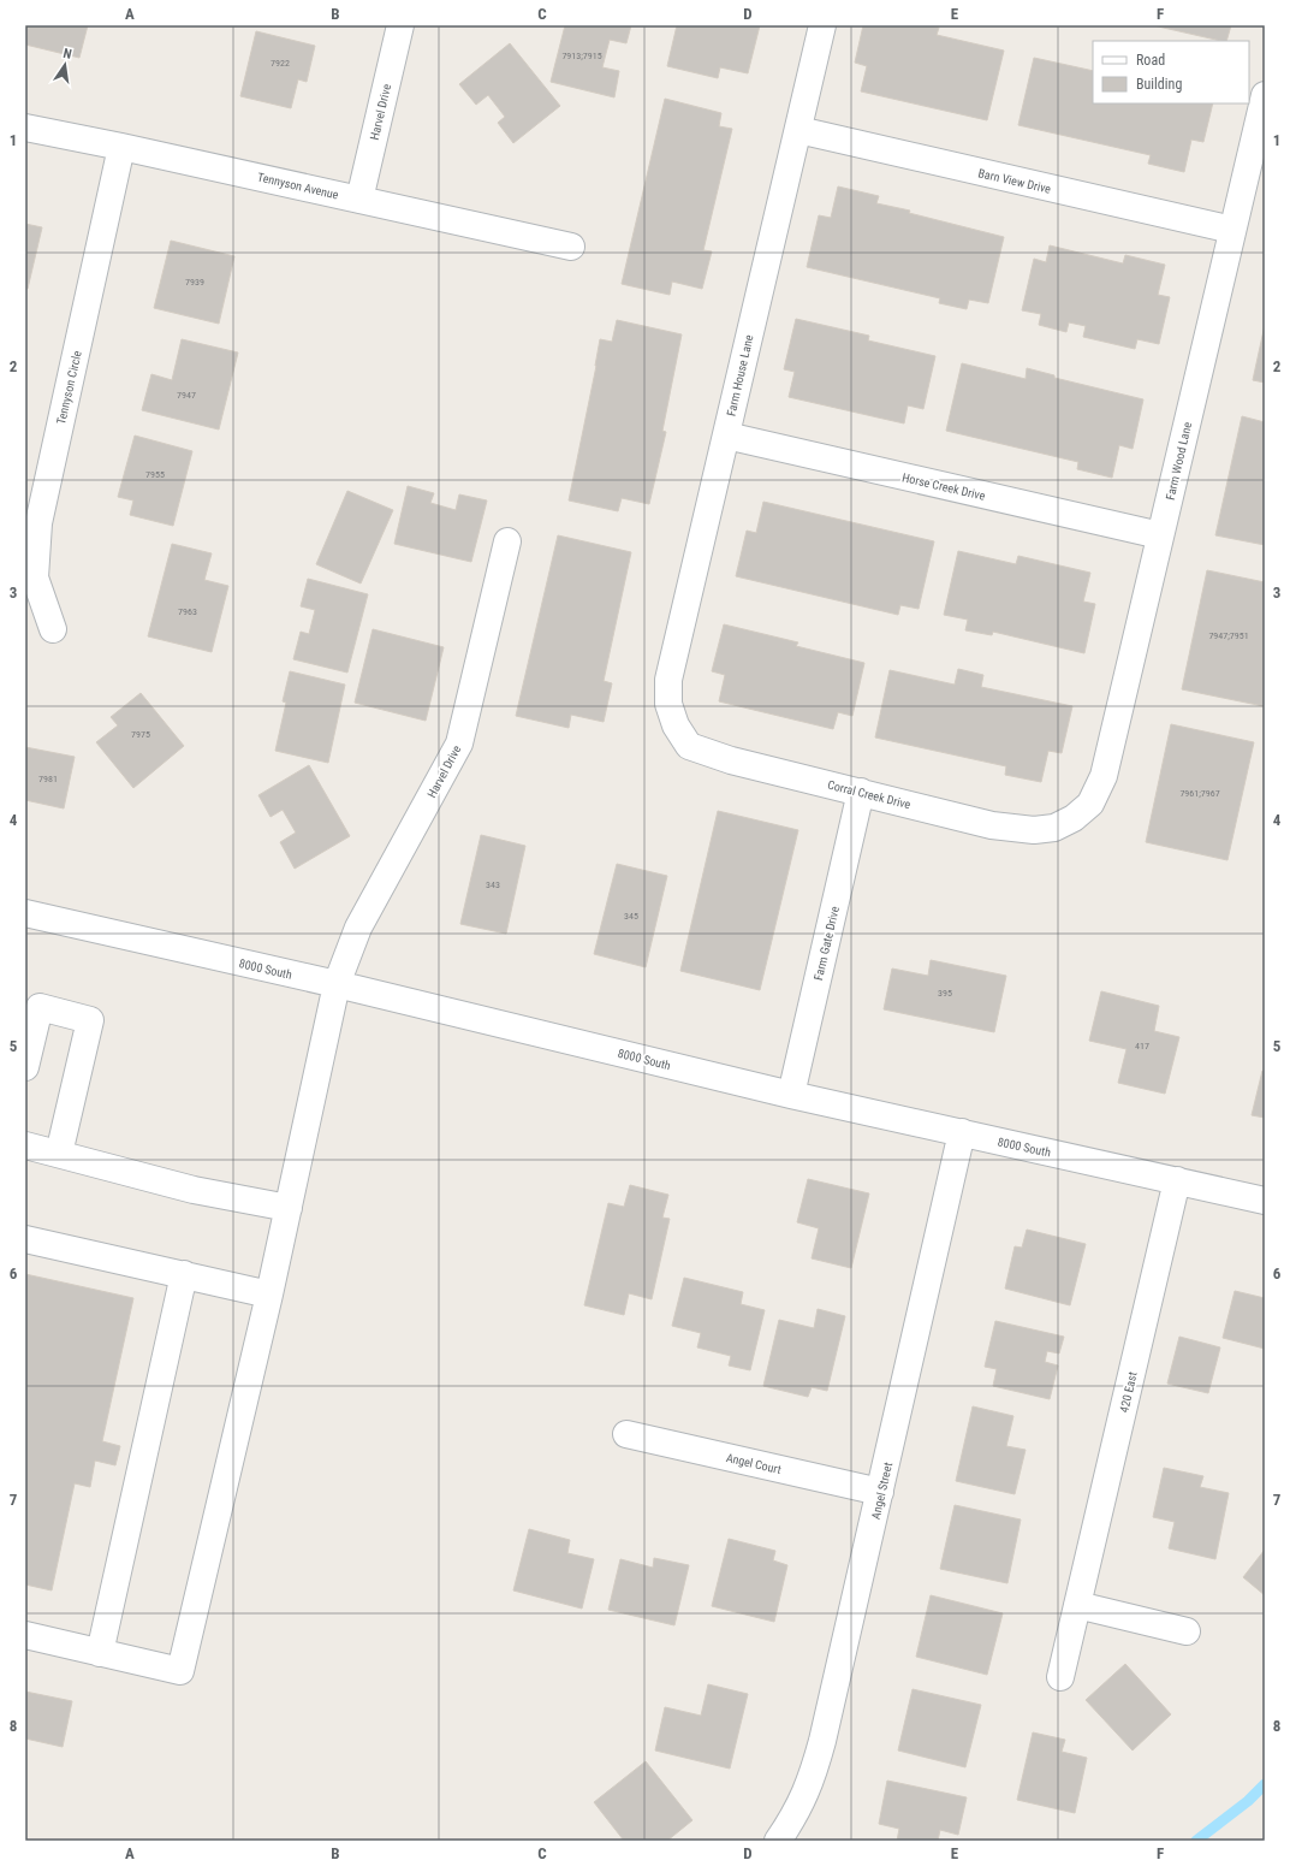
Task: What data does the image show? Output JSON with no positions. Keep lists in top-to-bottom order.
{
  "streets": {
    "street": [
      "Harvel Drive",
      "Barn View Drive",
      "Tennyson Avenue",
      "Farm House Lane",
      "Tennyson Circle",
      "Farm Wood Lane",
      "Horse Creek Drive",
      "Corral Creek Drive",
      "Farm Gate Drive",
      "8000 South",
      "420 East",
      "Angel Court",
      "Angel Street"
    ]
  },
  "crossings": [
    ["Harvel Drive", "Tennyson Avenue"],
    ["Harvel Drive", "8000 South"],
    ["Barn View Drive", "Farm House Lane"],
    ["Barn View Drive", "Farm Wood Lane"],
    ["Tennyson Avenue", "Tennyson Circle"],
    ["Farm House Lane", "Horse Creek Drive"],
    ["Farm House Lane", "Corral Creek Drive"],
    ["Farm Wood Lane", "Horse Creek Drive"],
    ["Farm Wood Lane", "Corral Creek Drive"],
    ["Corral Creek Drive", "Farm Gate Drive"],
    ["Farm Gate Drive", "8000 South"],
    ["8000 South", "420 East"],
    ["8000 South", "Angel Street"],
    ["Angel Court", "Angel Street"]
  ],
  "house_numbers": [
    "7913;7915",
    "7922",
    "7939",
    "7947",
    "7955",
    "7963",
    "7947;7951",
    "7975",
    "7981",
    "7961;7967",
    "343",
    "345",
    "395",
    "417"
  ],
  "legend": ["Road", "Building"],
  "north": "top",
  "grid": {
    "columns": [
      "A",
      "B",
      "C",
      "D",
      "E",
      "F"
    ],
    "rows": [
      "1",
      "2",
      "3",
      "4",
      "5",
      "6",
      "7",
      "8"
    ]
  }
}
